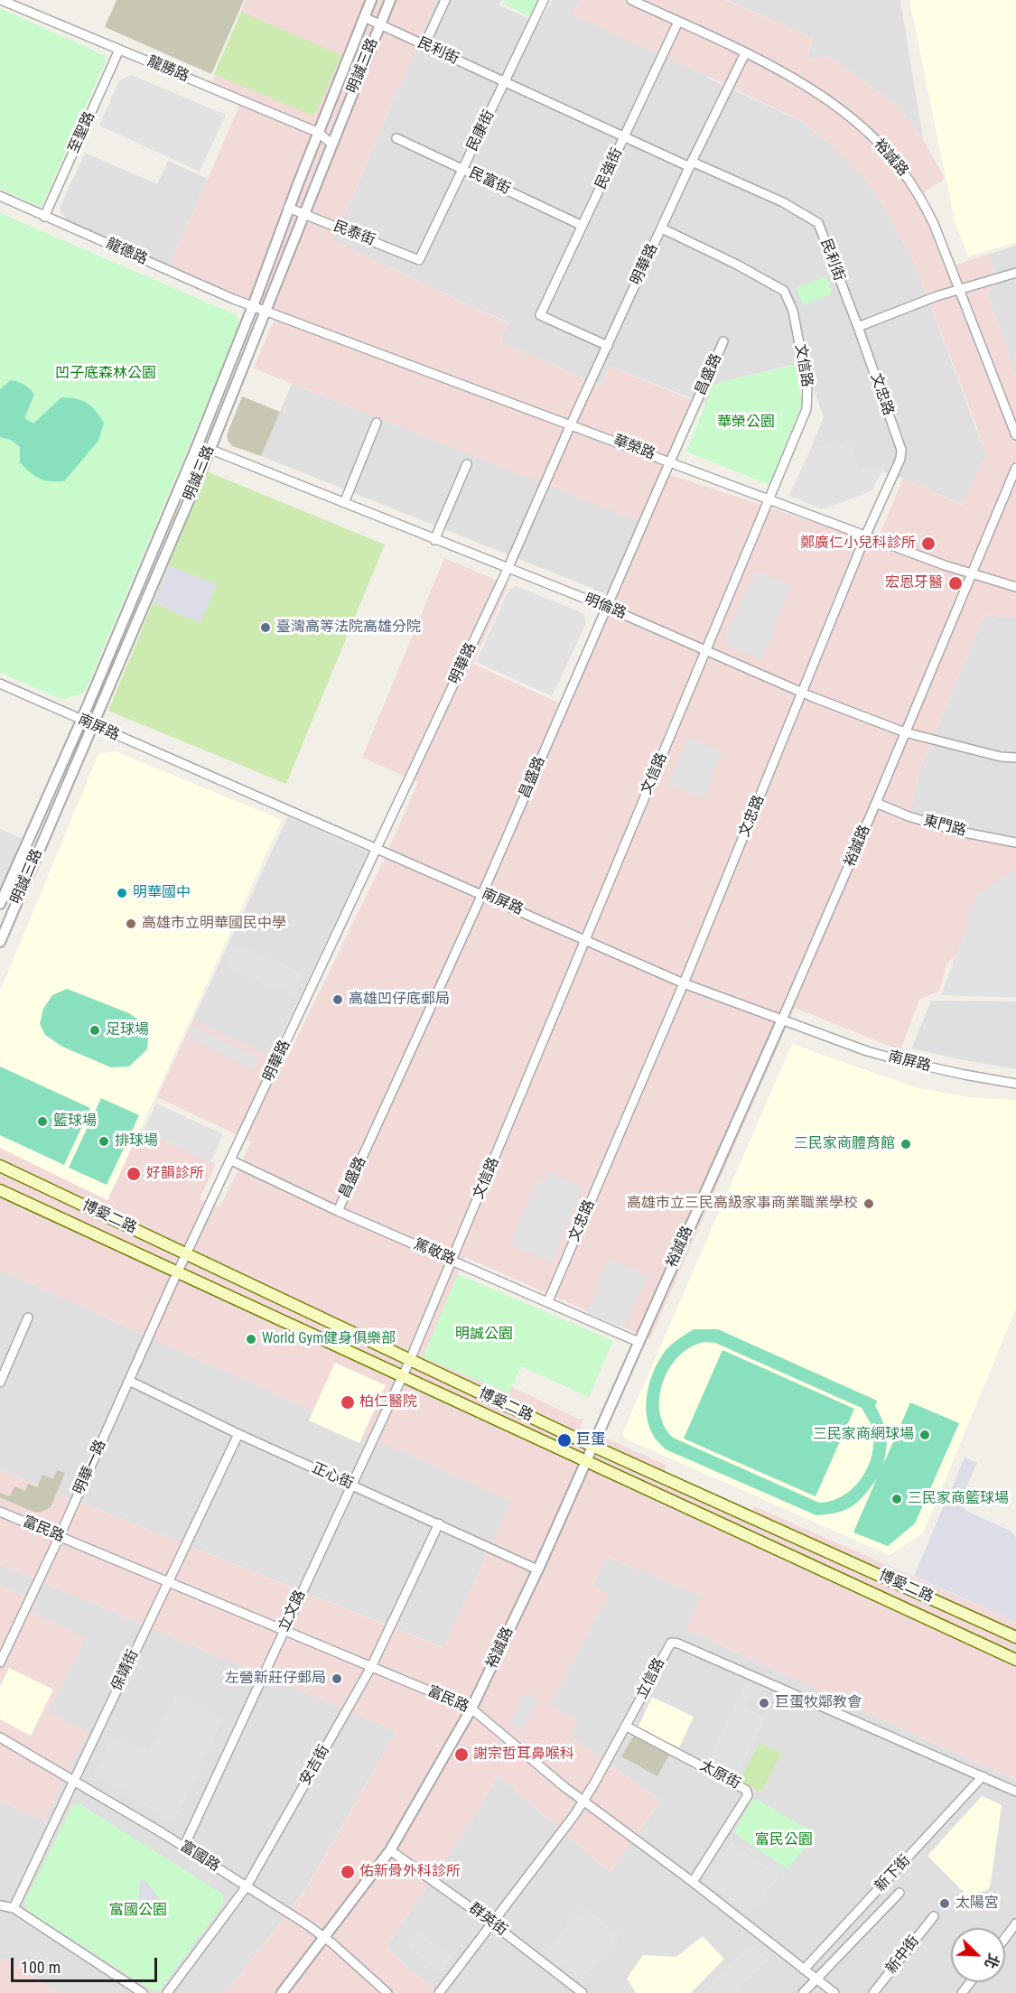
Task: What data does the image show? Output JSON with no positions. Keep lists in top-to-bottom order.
{
  "streets": {
    "main road": ["博愛二路"],
    "street": [
      "民利街",
      "明誠三路",
      "龍勝路",
      "民康街",
      "至聖路",
      "裕誠路",
      "民強街",
      "民富街",
      "民泰街",
      "龍德路",
      "明華路",
      "文信路",
      "昌盛路",
      "文忠路",
      "華榮路",
      "明倫路",
      "南屏路",
      "東門路",
      "篤敬路",
      "明華一路",
      "正心街",
      "富民路",
      "立文路",
      "保靖街",
      "立信路",
      "安吉街",
      "太原街",
      "富國路",
      "新下街",
      "群英街",
      "新中街"
    ]
  },
  "crossings": [
    ["民利街", "明誠三路"],
    ["民利街", "民康街"],
    ["民利街", "民強街"],
    ["民利街", "明華路"],
    ["民利街", "文忠路"],
    ["明誠三路", "龍勝路"],
    ["明誠三路", "民泰街"],
    ["明誠三路", "龍德路"],
    ["明誠三路", "華榮路"],
    ["明誠三路", "明倫路"],
    ["明誠三路", "南屏路"],
    ["龍勝路", "至聖路"],
    ["民康街", "民富街"],
    ["民康街", "民泰街"],
    ["至聖路", "龍德路"],
    ["裕誠路", "民強街"],
    ["裕誠路", "明華路"],
    ["裕誠路", "華榮路"],
    ["裕誠路", "明倫路"],
    ["裕誠路", "南屏路"],
    ["裕誠路", "東門路"],
    ["裕誠路", "博愛二路"],
    ["裕誠路", "篤敬路"],
    ["裕誠路", "正心街"],
    ["裕誠路", "富民路"],
    ["裕誠路", "富國路"],
    ["裕誠路", "群英街"],
    ["民強街", "民富街"],
    ["民強街", "明華路"],
    ["龍德路", "華榮路"],
    ["明華路", "文信路"],
    ["明華路", "華榮路"],
    ["明華路", "明倫路"],
    ["明華路", "南屏路"],
    ["明華路", "博愛二路"],
    ["明華路", "篤敬路"],
    ["明華路", "明華一路"],
    ["文信路", "華榮路"],
    ["文信路", "明倫路"],
    ["文信路", "南屏路"],
    ["文信路", "博愛二路"],
    ["文信路", "篤敬路"],
    ["文信路", "立文路"],
    ["昌盛路", "華榮路"],
    ["昌盛路", "明倫路"],
    ["昌盛路", "南屏路"],
    ["昌盛路", "篤敬路"],
    ["文忠路", "華榮路"],
    ["文忠路", "明倫路"],
    ["文忠路", "南屏路"],
    ["文忠路", "篤敬路"],
    ["博愛二路", "明華一路"],
    ["博愛二路", "立文路"],
    ["明華一路", "正心街"],
    ["明華一路", "富民路"],
    ["正心街", "立文路"],
    ["正心街", "保靖街"],
    ["正心街", "安吉街"],
    ["富民路", "立文路"],
    ["富民路", "保靖街"],
    ["富民路", "立信路"],
    ["富民路", "安吉街"],
    ["富民路", "太原街"],
    ["富民路", "新下街"],
    ["立文路", "富國路"],
    ["保靖街", "富國路"],
    ["立信路", "太原街"],
    ["立信路", "新下街"],
    ["立信路", "群英街"],
    ["安吉街", "富國路"]
  ],
  "parks": [
    "凹子底森林公園",
    "華榮公園",
    "明誠公園",
    "富民公園",
    "富國公園"
  ],
  "places": [
    "鄭廣仁小兒科診所",
    "宏恩牙醫",
    "臺灣高等法院高雄分院",
    "明華國中",
    "高雄市立明華國民中學",
    "高雄凹仔底郵局",
    "足球場",
    "籃球場",
    "排球場",
    "三民家商體育館",
    "好韻診所",
    "高雄市立三民高級家事商業職業學校",
    "World Gym健身俱樂部",
    "柏仁醫院",
    "三民家商網球場",
    "巨蛋",
    "三民家商籃球場",
    "左營新莊仔郵局",
    "巨蛋牧鄰教會",
    "謝宗哲耳鼻喉科",
    "佑新骨外科診所",
    "太陽宮"
  ],
  "scale_bar": "100 m",
  "north": "bottom right"
}
